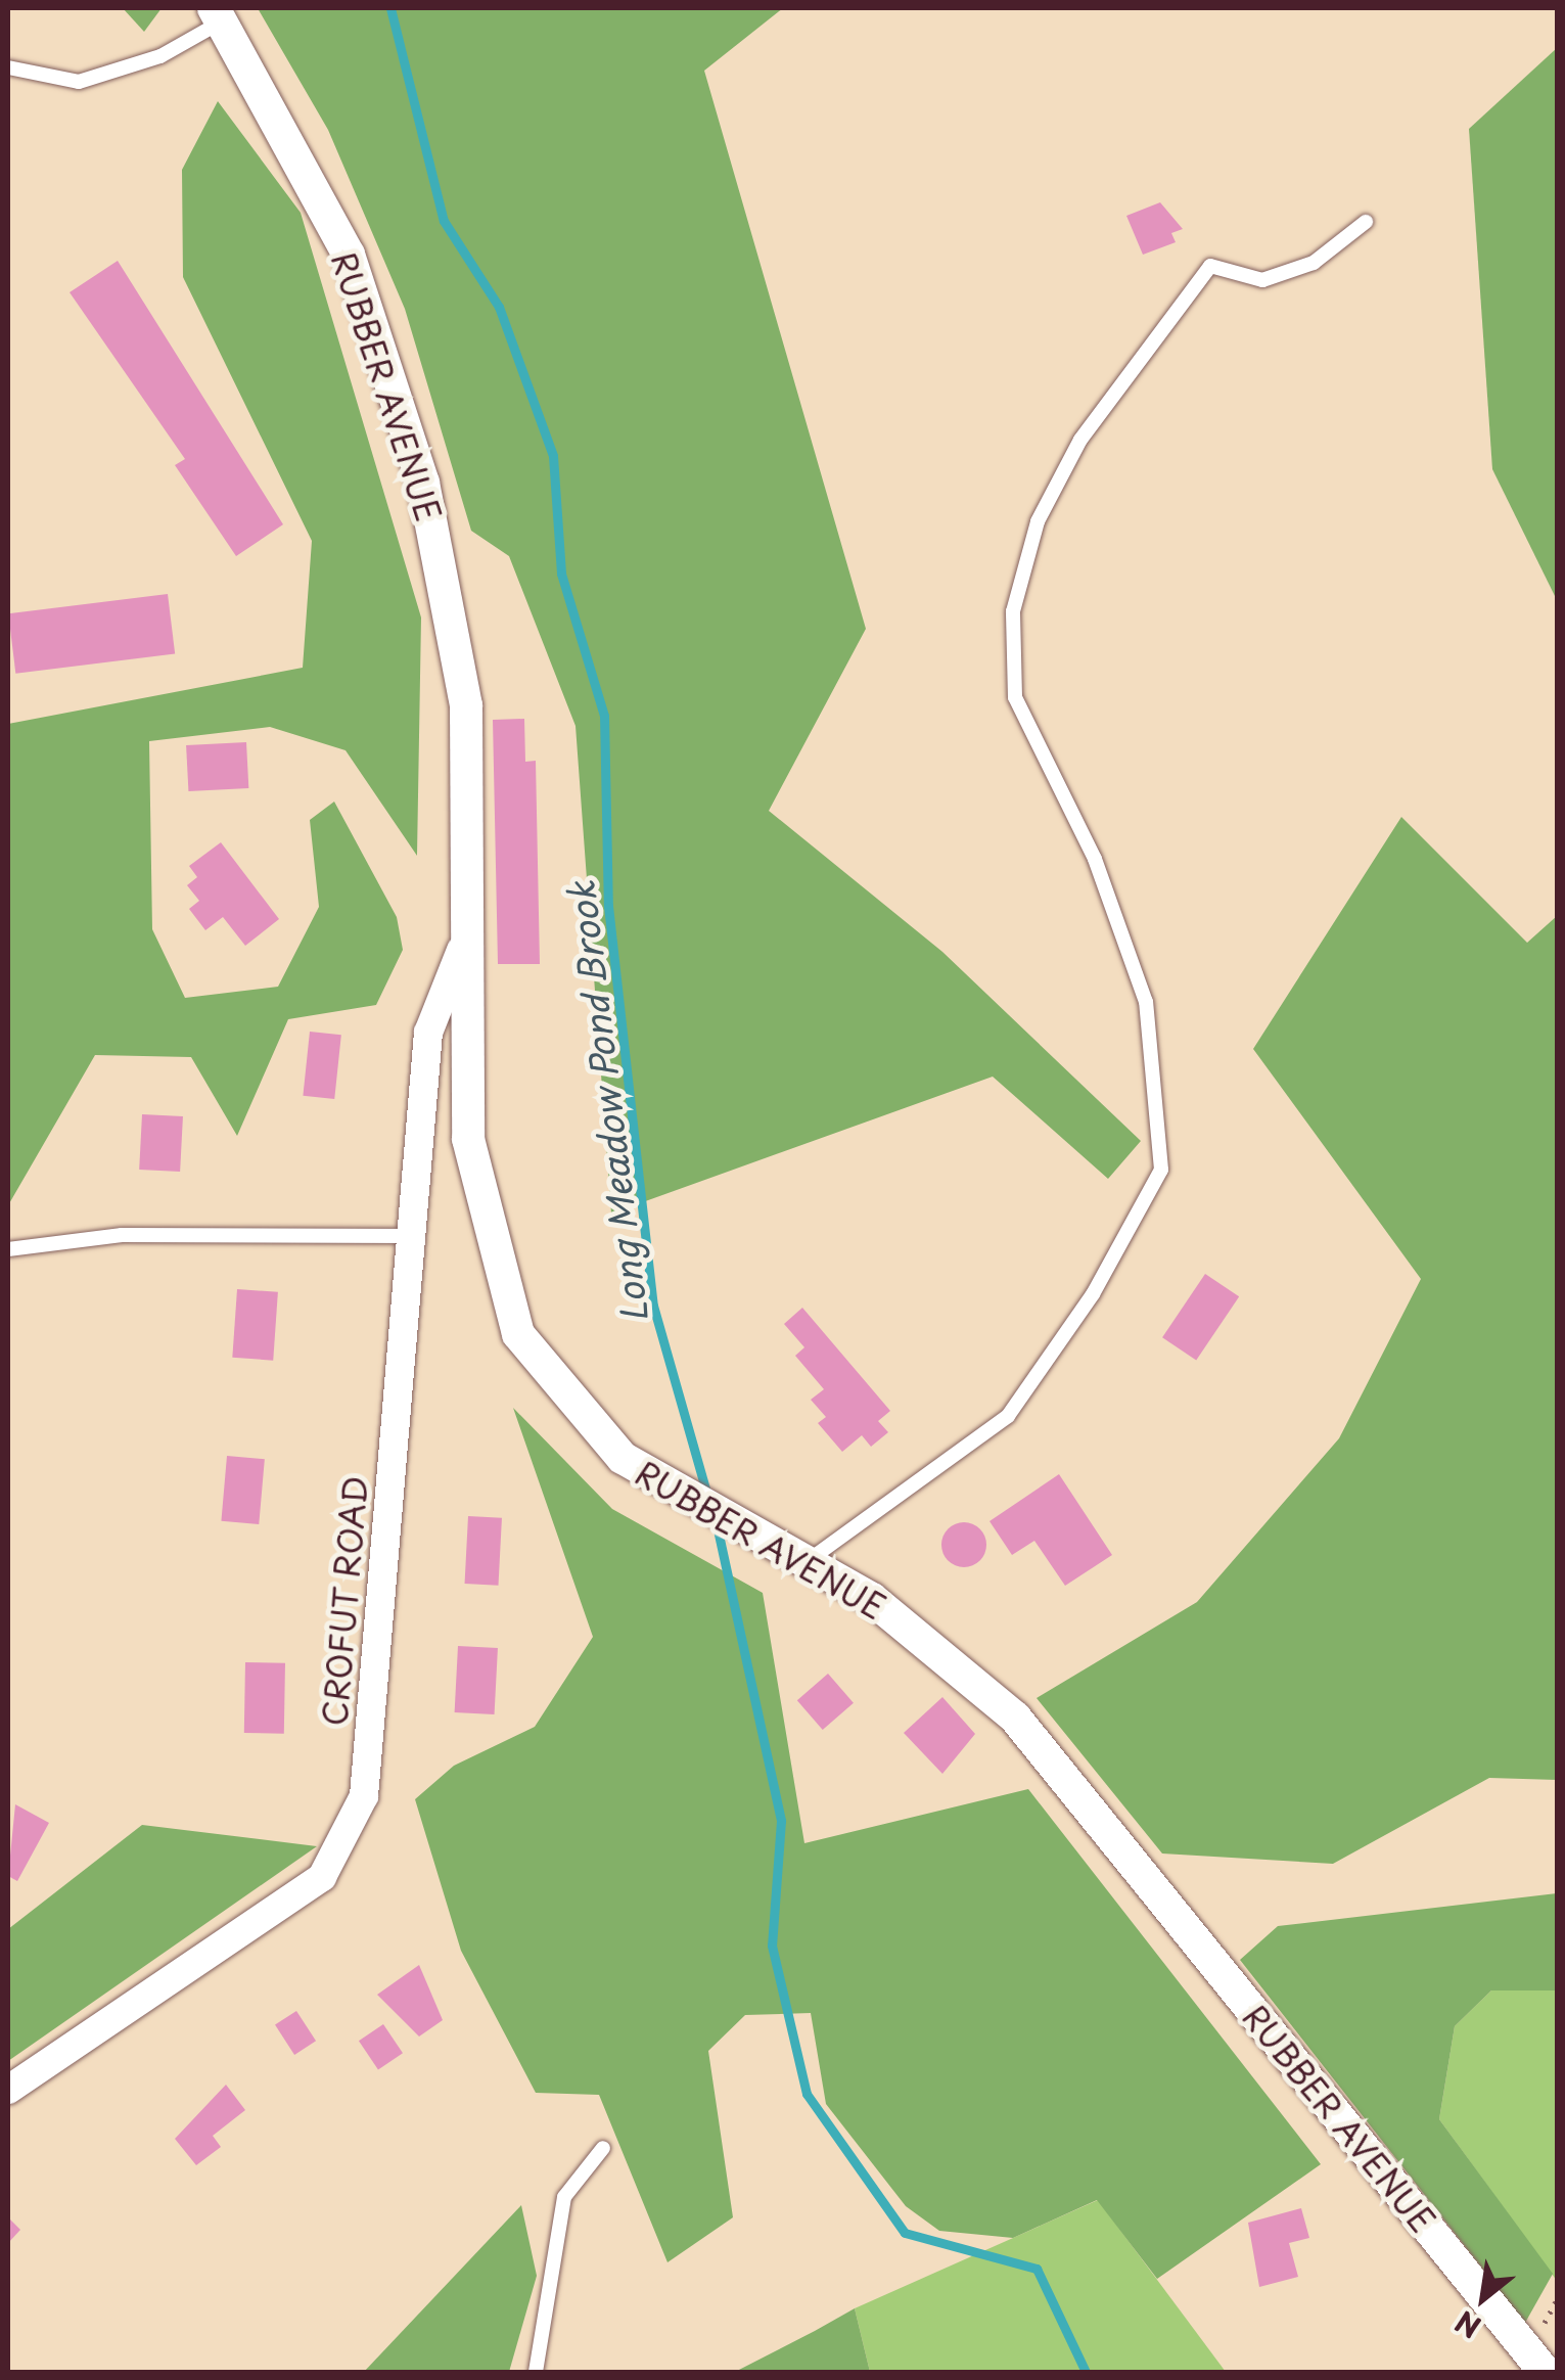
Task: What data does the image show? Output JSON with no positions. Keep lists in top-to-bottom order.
{
  "streets": {
    "street": ["RUBBER AVENUE", "CROFUT ROAD"]
  },
  "crossings": [
    ["RUBBER AVENUE", "CROFUT ROAD"]
  ],
  "water": ["Long Meadow Pond Brook"],
  "north": "bottom left"
}
